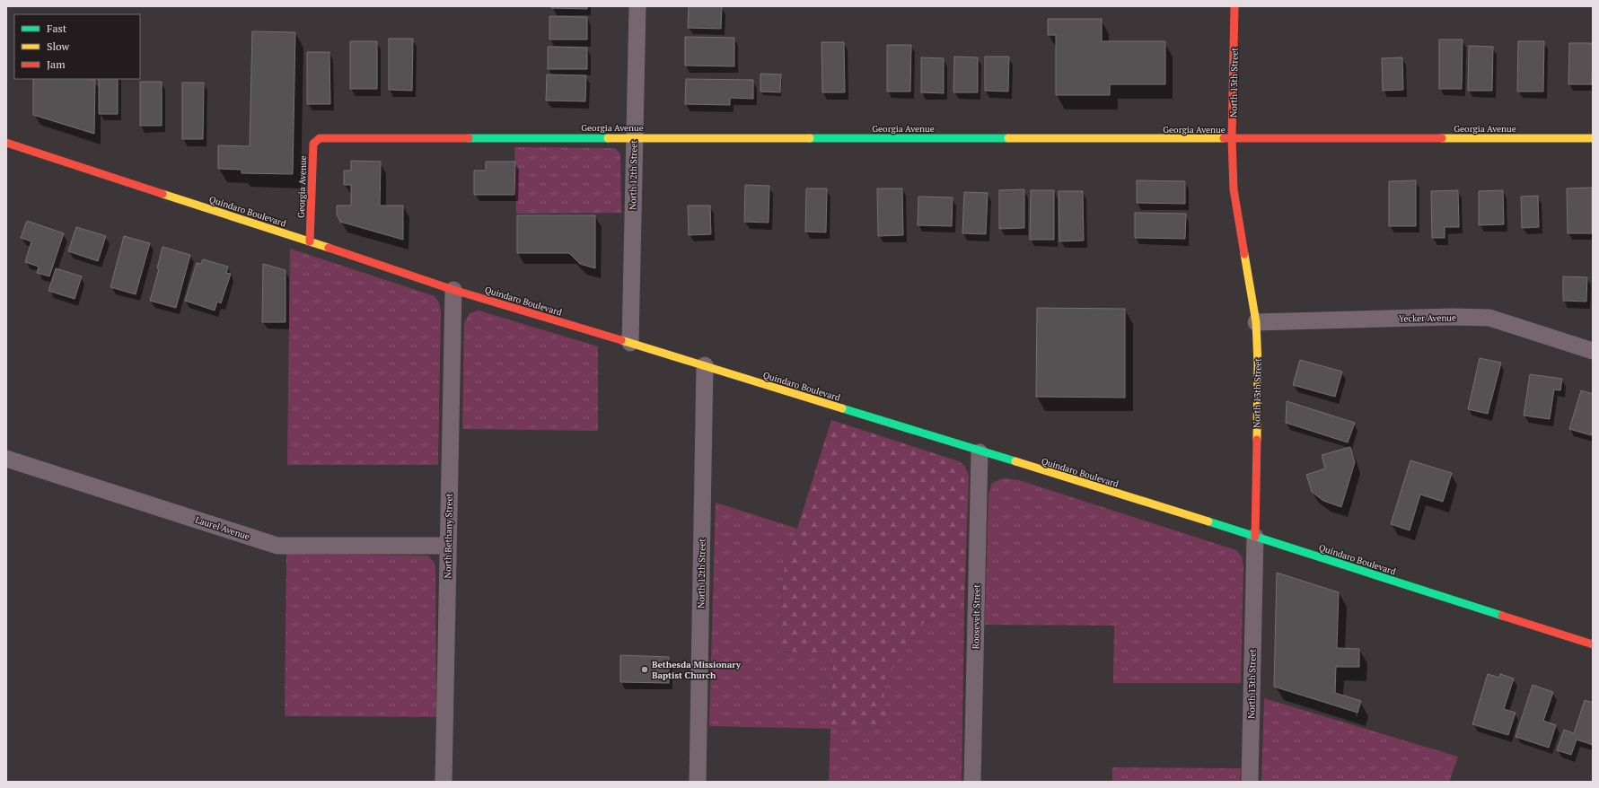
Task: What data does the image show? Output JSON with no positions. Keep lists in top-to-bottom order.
{
  "streets": {
    "street": [
      "North 13th Street",
      "Georgia Avenue",
      "North 12th Street",
      "Quindaro Boulevard",
      "Yecker Avenue",
      "Laurel Avenue",
      "North Bethany Street",
      "Roosevelt Street"
    ]
  },
  "crossings": [
    ["North 13th Street", "Georgia Avenue"],
    ["North 13th Street", "Quindaro Boulevard"],
    ["North 13th Street", "Yecker Avenue"],
    ["Georgia Avenue", "North 12th Street"],
    ["Georgia Avenue", "Quindaro Boulevard"],
    ["North 12th Street", "Quindaro Boulevard"],
    ["Quindaro Boulevard", "North Bethany Street"],
    ["Quindaro Boulevard", "Roosevelt Street"],
    ["Laurel Avenue", "North Bethany Street"]
  ],
  "places": ["Bethesda Missionary Baptist Church"],
  "legend": ["Fast", "Slow", "Jam"]
}
